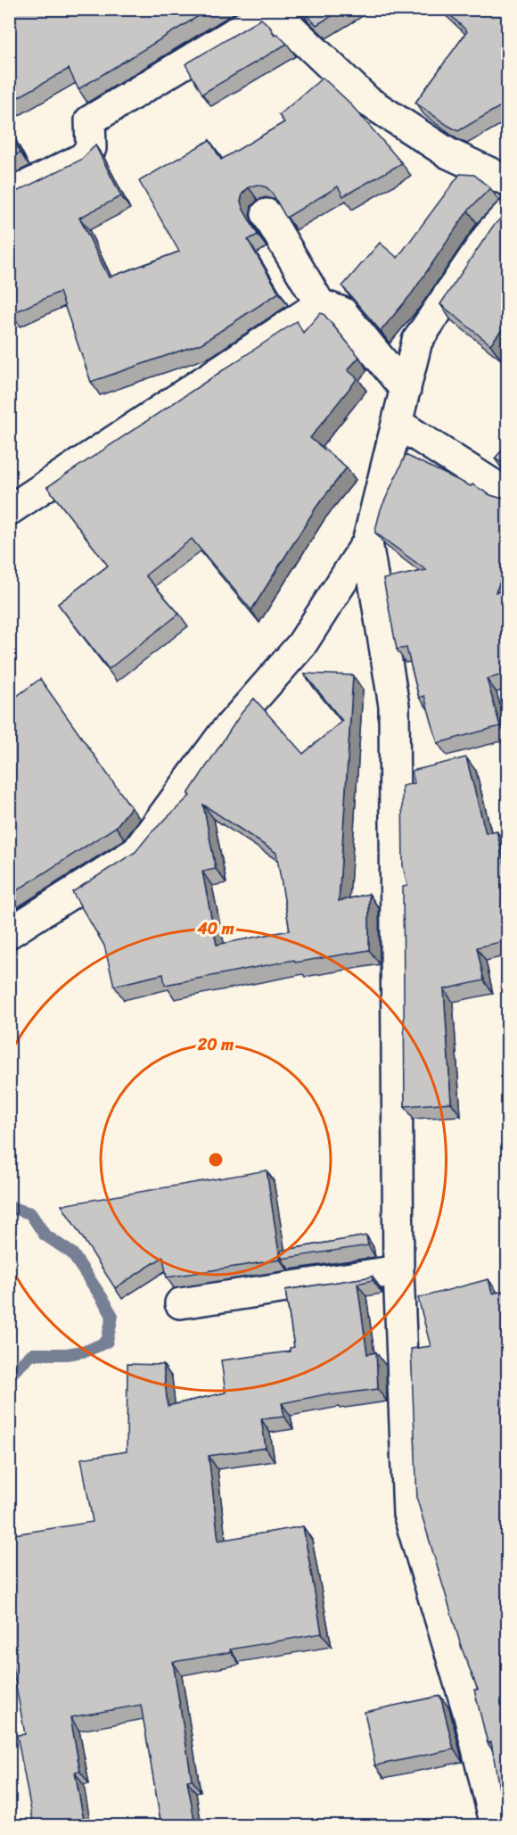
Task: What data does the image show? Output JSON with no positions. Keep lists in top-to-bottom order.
{
  "rings": ["40 m", "20 m"]
}
